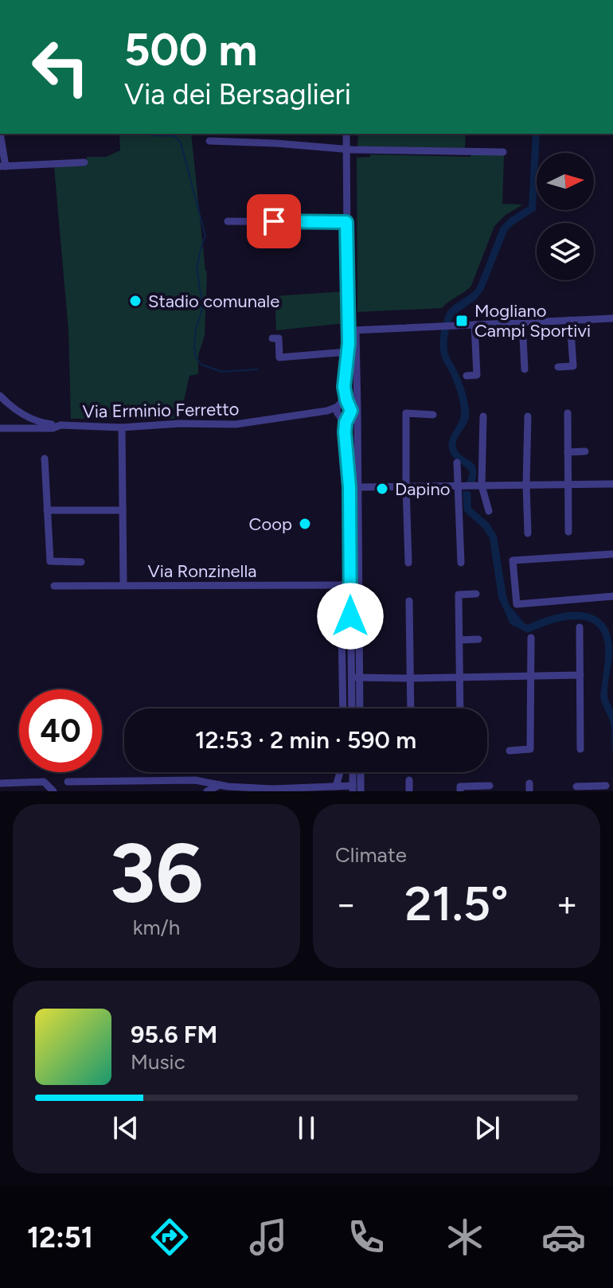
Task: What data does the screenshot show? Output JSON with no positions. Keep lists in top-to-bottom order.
{
  "streets": {
    "street": ["Via Erminio Ferretto", "Via Ronzinella"]
  },
  "places": {
    "other": ["Stadio comunale", "Dapino", "Coop"],
    "transit": ["Mogliano Campi Sportivi"]
  },
  "north": "right",
  "page": {
    "turn": ["500 m", "Via dei Bersaglieri"],
    "limit": "40",
    "trip": "12:53 · 2 min · 590 m",
    "tile": [
      ["36", "km/h"],
      "Climate"
    ],
    "heat": ["−", "21.5°", "+"],
    "song": ["95.6 FM", "Music"],
    "tabs": "12:51"
  }
}
